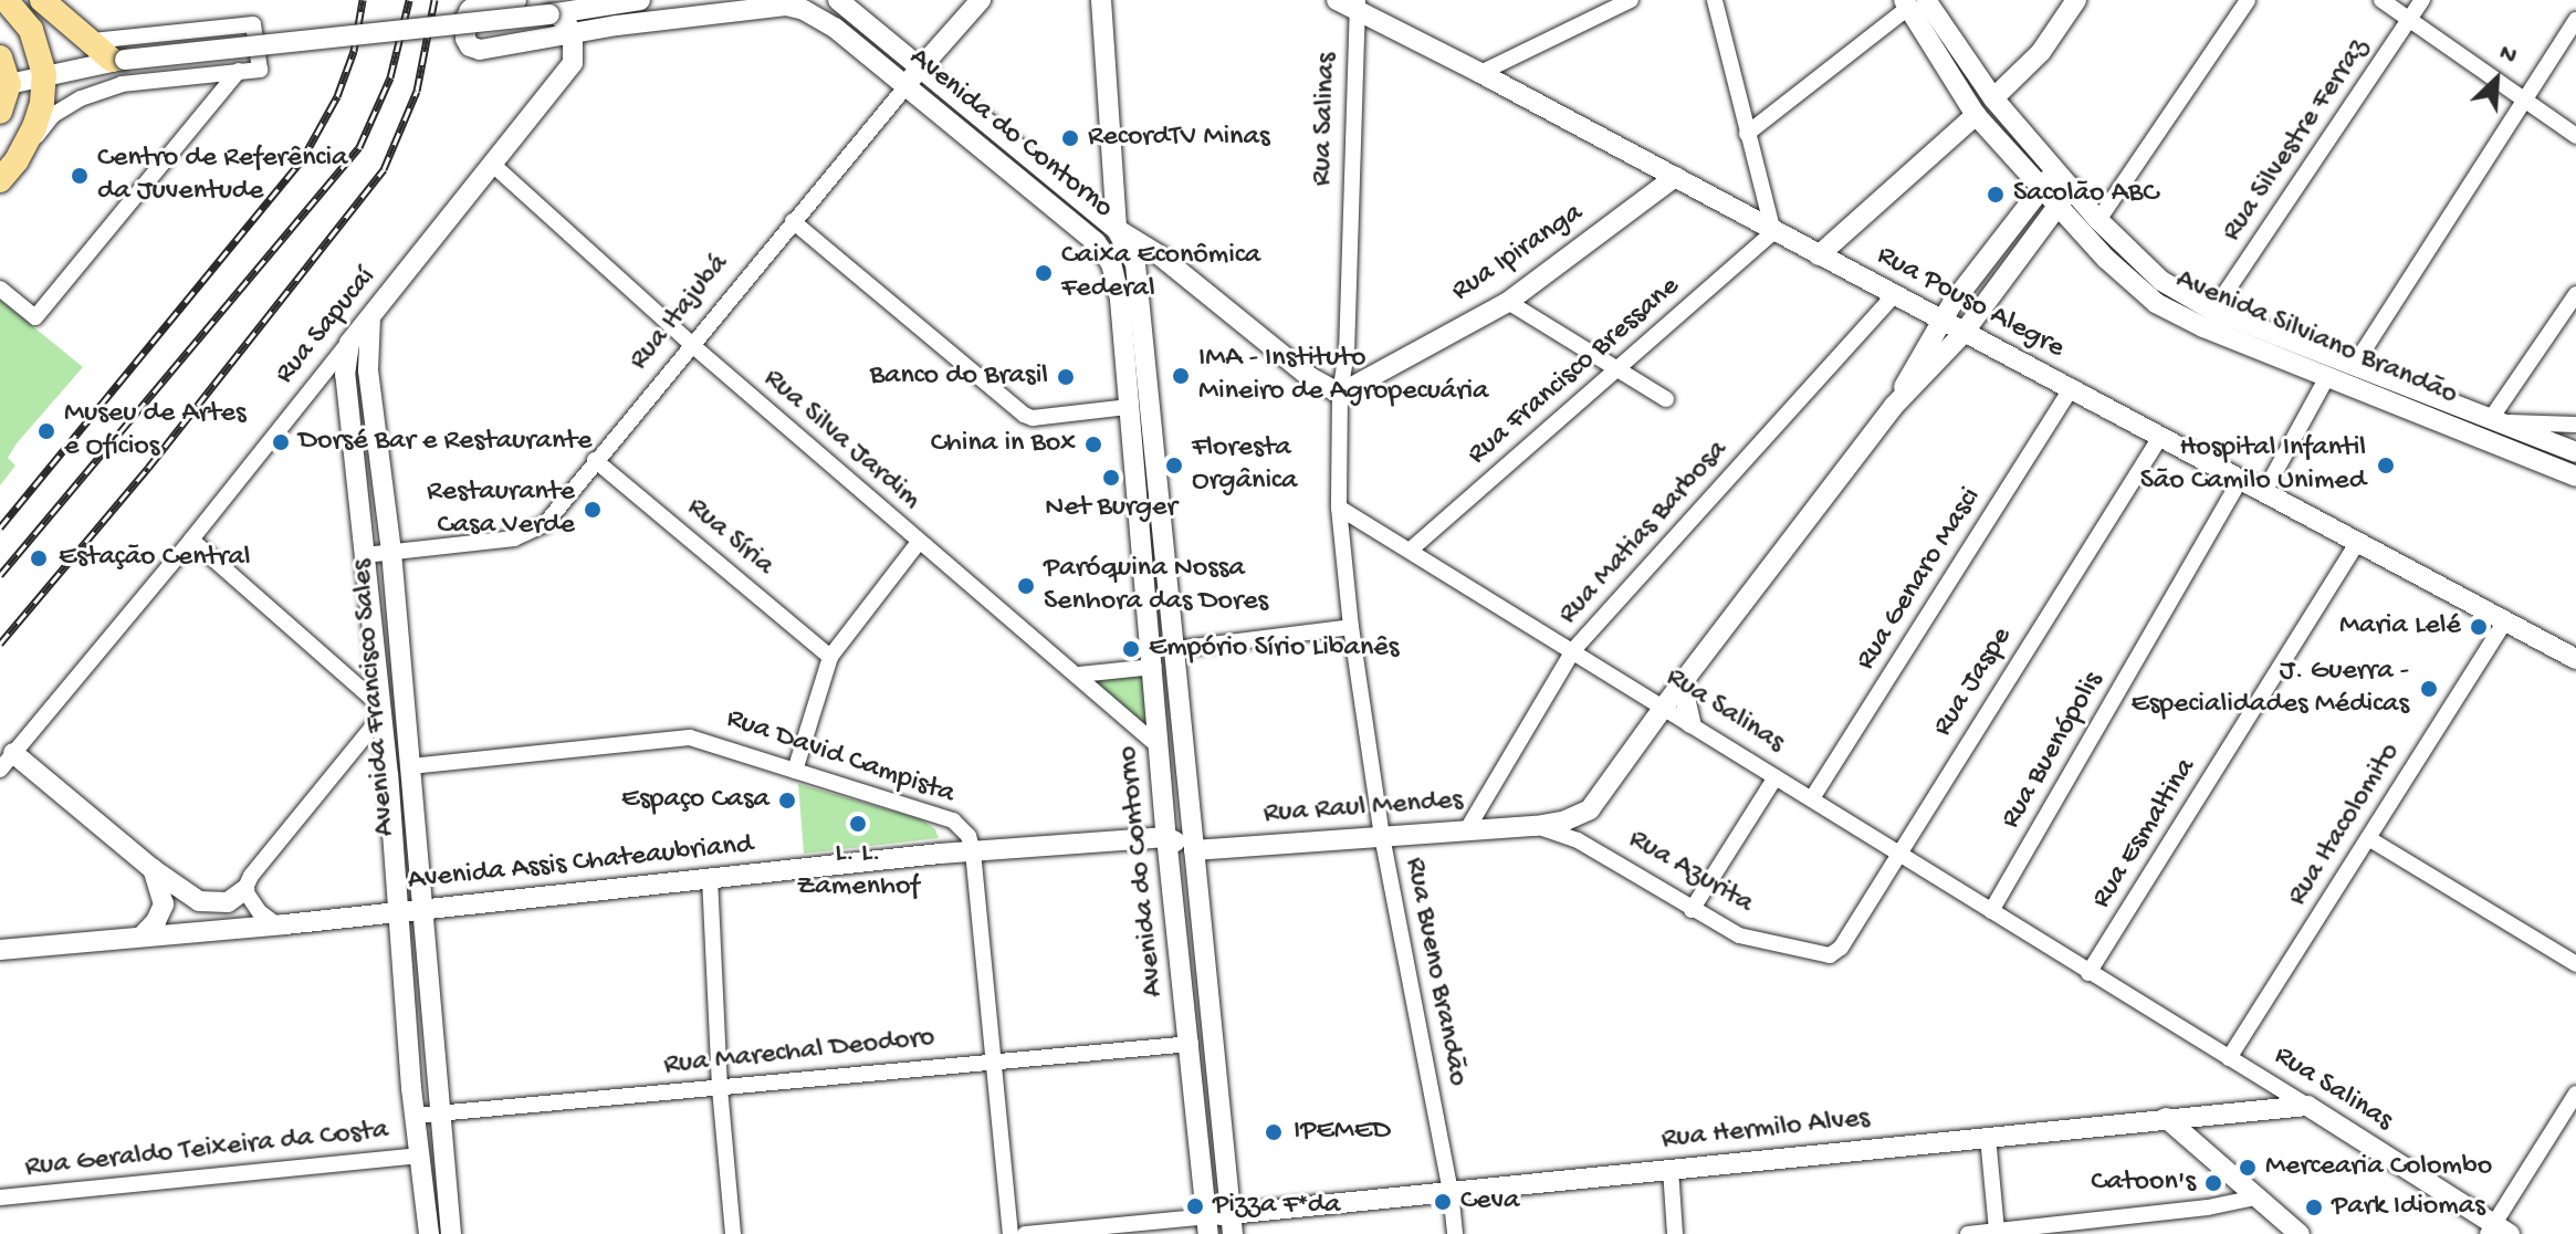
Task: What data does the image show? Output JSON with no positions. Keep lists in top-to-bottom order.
{
  "streets": {
    "street": [
      "Rua Salinas",
      "Avenida do Contorno",
      "Rua Silvestre Ferraz",
      "Rua Ipiranga",
      "Rua Pouso Alegre",
      "Rua Itajubá",
      "Rua Sapucaí",
      "Avenida Silviano Brandão",
      "Rua Francisco Bressane",
      "Rua Silva Jardim",
      "Rua Matias Barbosa",
      "Rua Síria",
      "Rua Genaro Masci",
      "Rua Jaspe",
      "Avenida Francisco Sales",
      "Rua Buenópolis",
      "Rua David Campista",
      "Rua Raul Mendes",
      "Rua Itacolomito",
      "Rua Esmaltina",
      "Avenida Assis Chateaubriand",
      "Rua Azurita",
      "Rua Bueno Brandão",
      "Rua Marechal Deodoro",
      "Rua Hermilo Alves",
      "Rua Geraldo Teixeira da Costa"
    ]
  },
  "crossings": [
    ["Rua Salinas", "Rua Ipiranga"],
    ["Rua Salinas", "Rua Pouso Alegre"],
    ["Rua Salinas", "Rua Francisco Bressane"],
    ["Rua Salinas", "Rua Matias Barbosa"],
    ["Rua Salinas", "Rua Genaro Masci"],
    ["Rua Salinas", "Rua Jaspe"],
    ["Rua Salinas", "Rua Buenópolis"],
    ["Rua Salinas", "Rua Itacolomito"],
    ["Rua Salinas", "Rua Esmaltina"],
    ["Rua Salinas", "Rua Bueno Brandão"],
    ["Avenida do Contorno", "Rua Itajubá"],
    ["Avenida do Contorno", "Rua Sapucaí"],
    ["Avenida do Contorno", "Rua Silva Jardim"],
    ["Avenida do Contorno", "Rua Raul Mendes"],
    ["Avenida do Contorno", "Avenida Assis Chateaubriand"],
    ["Avenida do Contorno", "Rua Marechal Deodoro"],
    ["Avenida do Contorno", "Rua Hermilo Alves"],
    ["Rua Silvestre Ferraz", "Avenida Silviano Brandão"],
    ["Rua Ipiranga", "Rua Pouso Alegre"],
    ["Rua Pouso Alegre", "Rua Francisco Bressane"],
    ["Rua Pouso Alegre", "Rua Matias Barbosa"],
    ["Rua Pouso Alegre", "Rua Genaro Masci"],
    ["Rua Pouso Alegre", "Rua Jaspe"],
    ["Rua Pouso Alegre", "Rua Buenópolis"],
    ["Rua Pouso Alegre", "Rua Itacolomito"],
    ["Rua Pouso Alegre", "Rua Esmaltina"],
    ["Rua Itajubá", "Rua Silva Jardim"],
    ["Rua Itajubá", "Rua Síria"],
    ["Rua Itajubá", "Avenida Francisco Sales"],
    ["Rua Sapucaí", "Rua Silva Jardim"],
    ["Rua Sapucaí", "Avenida Francisco Sales"],
    ["Rua Matias Barbosa", "Rua Raul Mendes"],
    ["Rua Jaspe", "Rua Azurita"],
    ["Avenida Francisco Sales", "Rua David Campista"],
    ["Avenida Francisco Sales", "Avenida Assis Chateaubriand"],
    ["Avenida Francisco Sales", "Rua Marechal Deodoro"],
    ["Avenida Francisco Sales", "Rua Geraldo Teixeira da Costa"],
    ["Rua David Campista", "Avenida Assis Chateaubriand"],
    ["Rua Raul Mendes", "Avenida Assis Chateaubriand"],
    ["Rua Raul Mendes", "Rua Azurita"],
    ["Rua Raul Mendes", "Rua Bueno Brandão"],
    ["Rua Bueno Brandão", "Rua Hermilo Alves"]
  ],
  "places": [
    "RecordTV Minas",
    "Centro de Referência da Juventude",
    "Sacolão ABC",
    "Caixa Econômica Federal",
    "IMA - Instituto Mineiro de Agropecuária",
    "Banco do Brasil",
    "Museu de Artes e Ofícios",
    "Dorsé Bar e Restaurante",
    "China in Box",
    "Floresta Orgânica",
    "Hospital Infantil São Camilo Unimed",
    "Net Burger",
    "Restaurante Casa Verde",
    "Estação Central",
    "Paróquina Nossa Senhora das Dores",
    "Maria Lelé",
    "Empório Sírio Libanês",
    "J. Guerra - Especialidades Médicas",
    "Espaço Casa",
    "L. L. Zamenhof",
    "IPEMED",
    "Mercearia Colombo",
    "Catoon's",
    "Ceva",
    "Pizza F*da",
    "Park Idiomas"
  ],
  "north": "top right"
}
